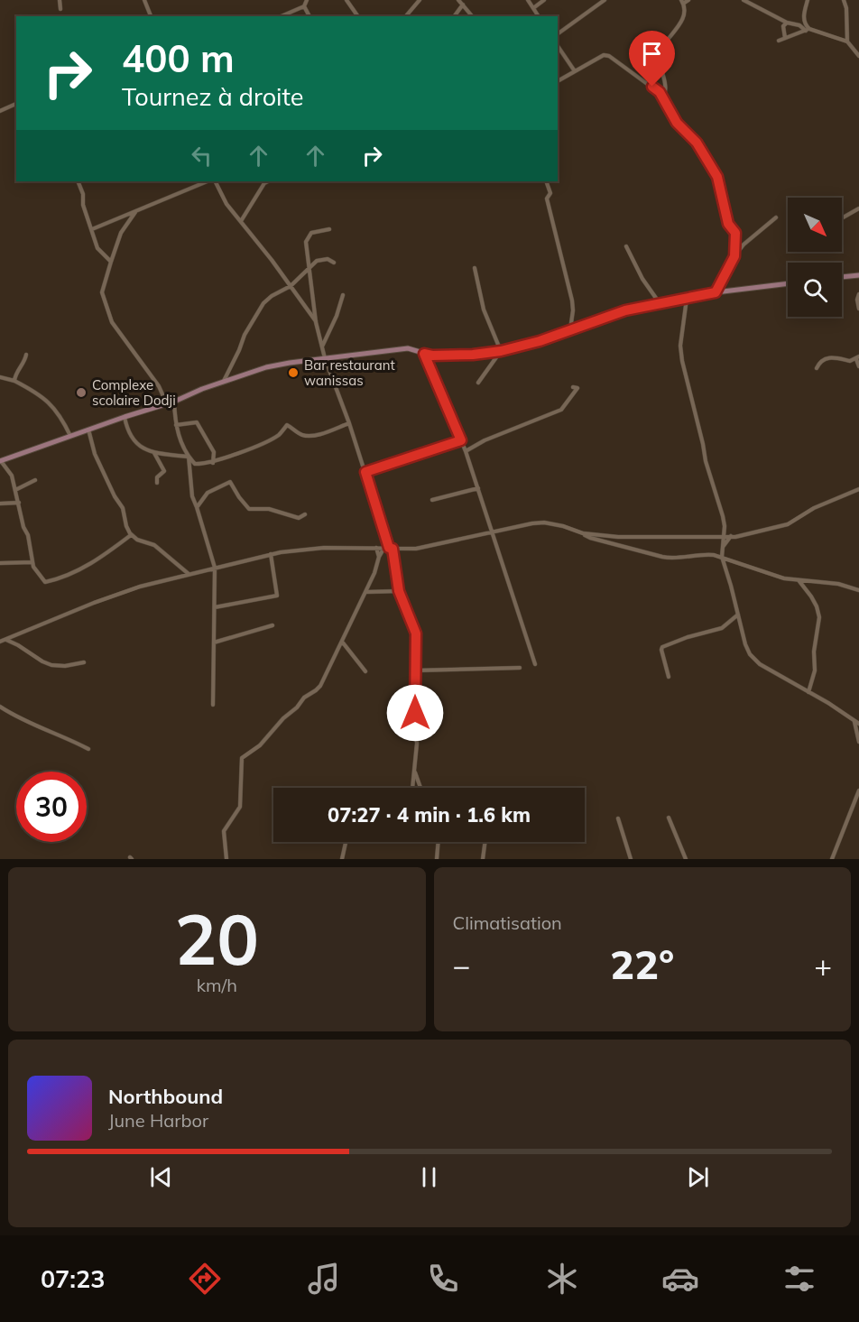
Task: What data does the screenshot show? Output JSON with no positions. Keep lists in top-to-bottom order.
{
  "places": ["Bar restaurant wanissas", "Complexe scolaire Dodji"],
  "north": "bottom right",
  "page": {
    "turn": ["400 m", "Tournez à droite"],
    "limit": "30",
    "trip": "07:27 · 4 min · 1.6 km",
    "tile": [
      ["20", "km/h"],
      "Climatisation"
    ],
    "heat": ["−", "22°", "+"],
    "song": ["Northbound", "June Harbor"],
    "tabs": "07:23"
  }
}
